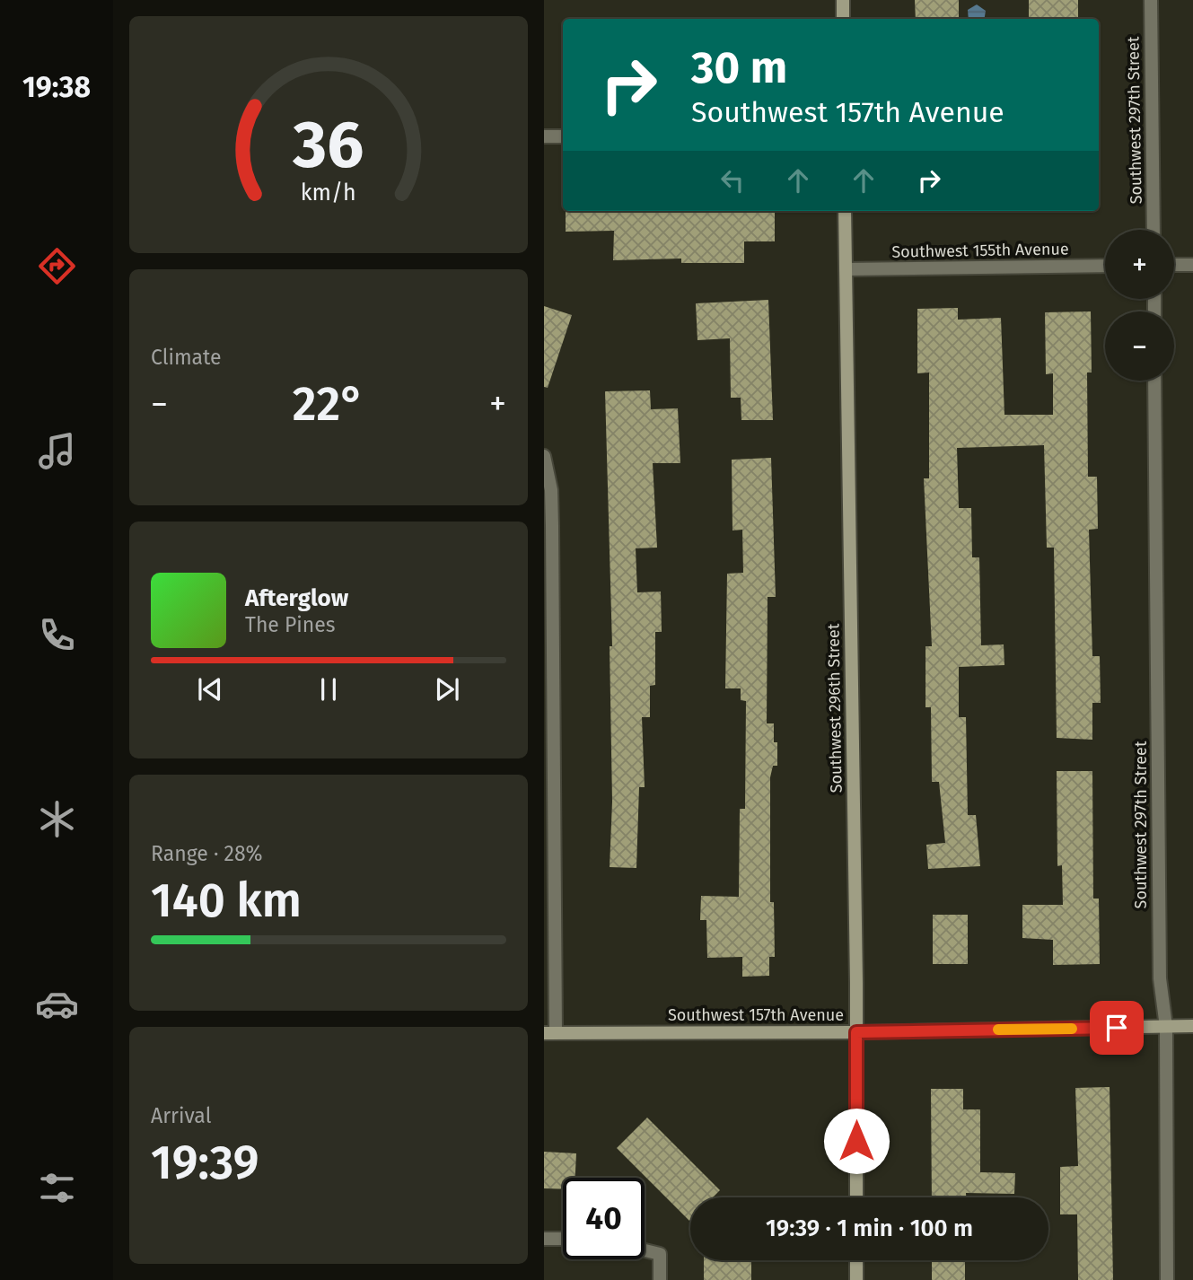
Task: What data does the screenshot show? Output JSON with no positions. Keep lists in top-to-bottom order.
{
  "streets": {
    "street": [
      "Southwest 297th Street",
      "Southwest 155th Avenue",
      "Southwest 296th Street",
      "Southwest 157th Avenue"
    ]
  },
  "crossings": [
    ["Southwest 297th Street", "Southwest 157th Avenue"],
    ["Southwest 155th Avenue", "Southwest 296th Street"],
    ["Southwest 296th Street", "Southwest 157th Avenue"]
  ],
  "page": {
    "tabs": "19:38",
    "turn": ["30 m", "Southwest 157th Avenue"],
    "map_buttons": ["+", "−"],
    "tile": [
      "Climate",
      ["Range · 28%", "140 km"],
      ["Arrival", "19:39"]
    ],
    "heat": ["−", "22°", "+"],
    "song": ["Afterglow", "The Pines"],
    "limit": "40",
    "trip": "19:39 · 1 min · 100 m",
    "gauge": ["36", "km/h"]
  }
}
